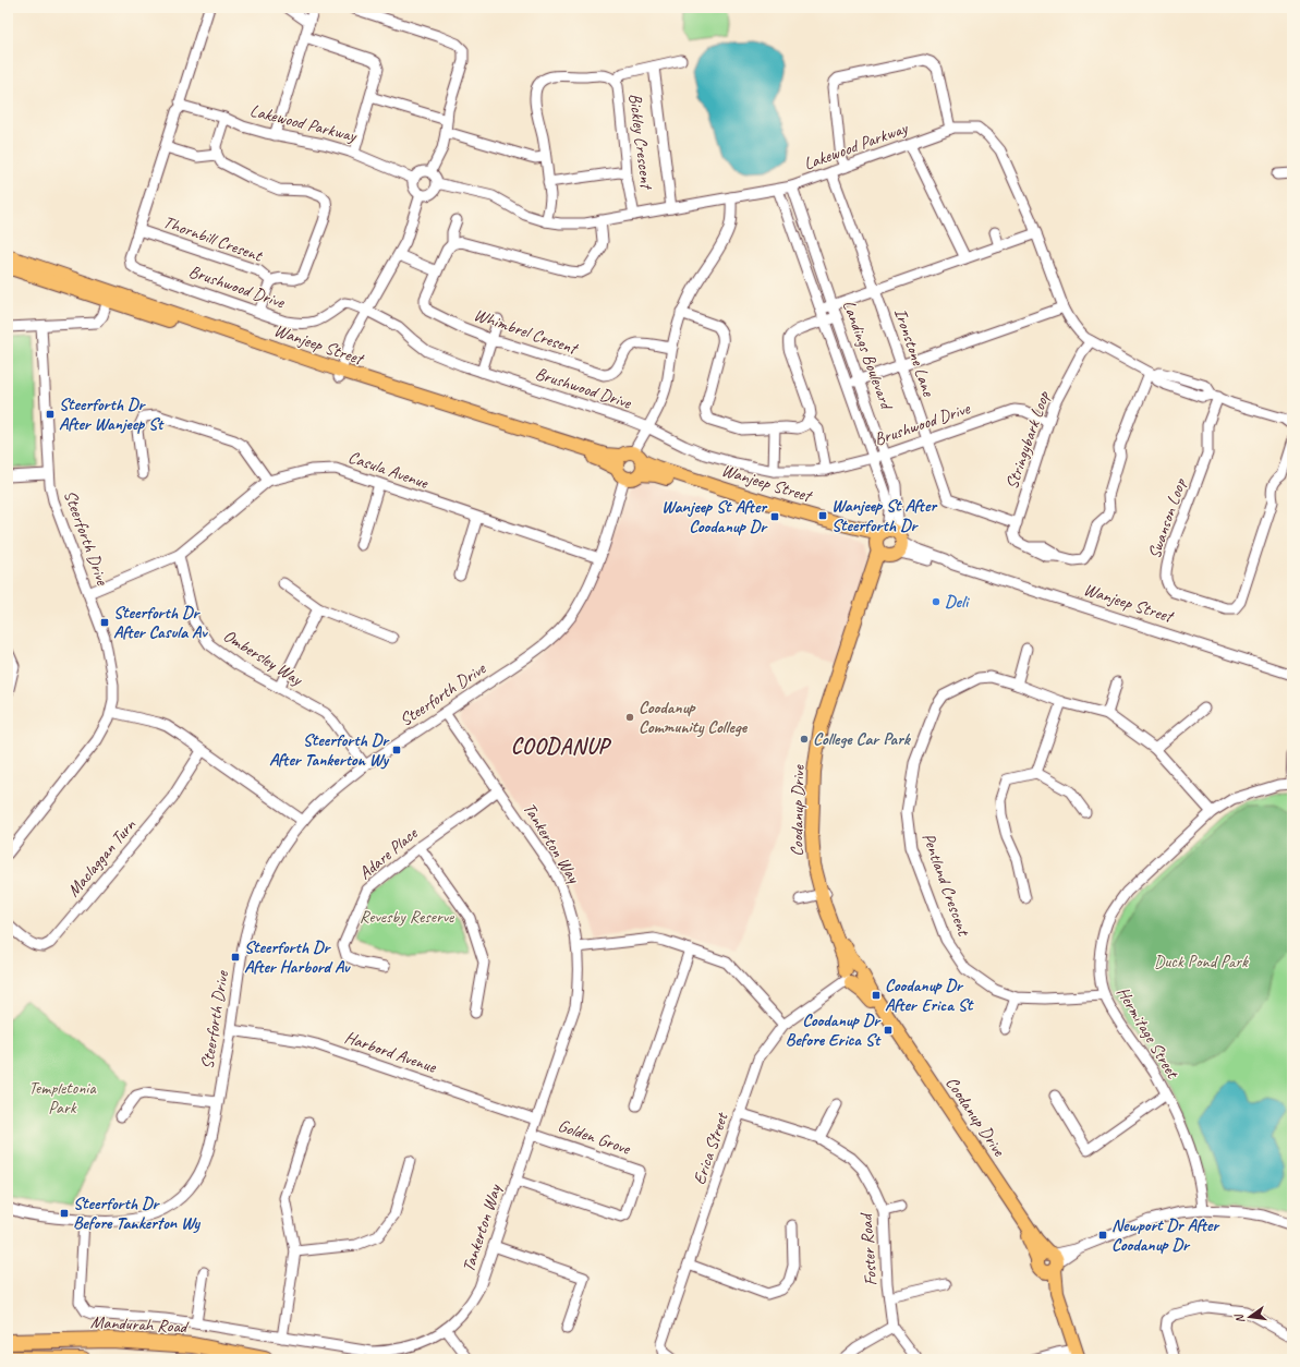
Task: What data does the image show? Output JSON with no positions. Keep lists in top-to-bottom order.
{
  "streets": {
    "highway": ["Mandurah Road"],
    "main road": ["Wanjeep Street", "Coodanup Drive"],
    "street": [
      "Lakewood Parkway",
      "Bickley Crescent",
      "Thornbill Cresent",
      "Brushwood Drive",
      "Whimbrel Cresent",
      "Ironstone Lane",
      "Landings Boulevard",
      "Stringybark Loop",
      "Casula Avenue",
      "Swanson Loop",
      "Steerforth Drive",
      "Ombersley Way",
      "Tankerton Way",
      "Adare Place",
      "Maclaggan Turn",
      "Pentland Crescent",
      "Hermitage Street",
      "Harbord Avenue",
      "Golden Grove",
      "Erica Street",
      "Foster Road"
    ]
  },
  "crossings": [
    ["Lakewood Parkway", "Bickley Crescent"],
    ["Lakewood Parkway", "Ironstone Lane"],
    ["Lakewood Parkway", "Landings Boulevard"],
    ["Lakewood Parkway", "Stringybark Loop"],
    ["Lakewood Parkway", "Swanson Loop"],
    ["Thornbill Cresent", "Brushwood Drive"],
    ["Brushwood Drive", "Ironstone Lane"],
    ["Brushwood Drive", "Landings Boulevard"],
    ["Brushwood Drive", "Stringybark Loop"],
    ["Wanjeep Street", "Landings Boulevard"],
    ["Wanjeep Street", "Steerforth Drive"],
    ["Wanjeep Street", "Coodanup Drive"],
    ["Ironstone Lane", "Stringybark Loop"],
    ["Landings Boulevard", "Coodanup Drive"],
    ["Casula Avenue", "Steerforth Drive"],
    ["Casula Avenue", "Ombersley Way"],
    ["Steerforth Drive", "Ombersley Way"],
    ["Steerforth Drive", "Tankerton Way"],
    ["Steerforth Drive", "Harbord Avenue"],
    ["Coodanup Drive", "Erica Street"],
    ["Tankerton Way", "Adare Place"],
    ["Tankerton Way", "Harbord Avenue"],
    ["Tankerton Way", "Golden Grove"],
    ["Pentland Crescent", "Hermitage Street"],
    ["Erica Street", "Foster Road"]
  ],
  "districts": ["COODANUP"],
  "parks": ["Revesby Reserve", "Duck Pond Park", "Templetonia Park"],
  "places": {
    "transit": [
      "Steerforth Dr After Wanjeep St",
      "Wanjeep St After Steerforth Dr",
      "Wanjeep St After Coodanup Dr",
      "Steerforth Dr After Casula Av",
      "Steerforth Dr After Tankerton Wy",
      "Steerforth Dr After Harbord Av",
      "Coodanup Dr After Erica St",
      "Coodanup Dr Before Erica St",
      "Steerforth Dr Before Tankerton Wy",
      "Newport Dr After Coodanup Dr"
    ],
    "other": ["Deli", "Coodanup Community College", "College Car Park"]
  },
  "north": "left"
}
